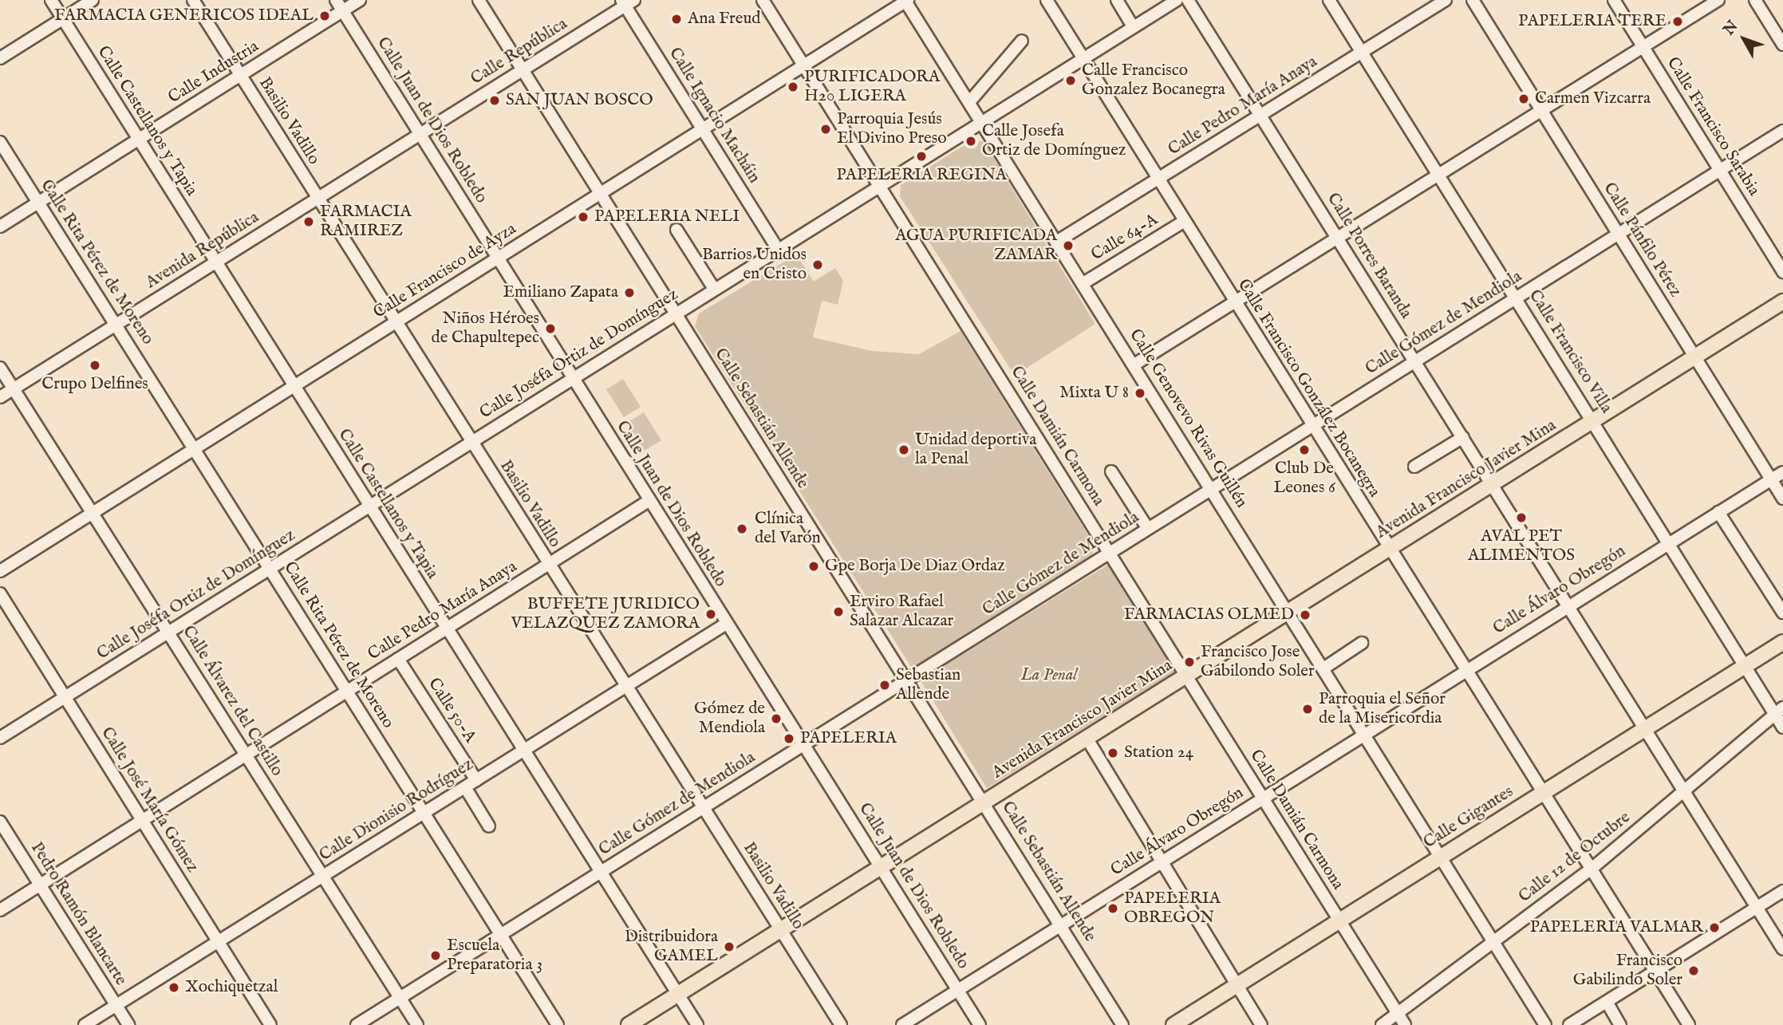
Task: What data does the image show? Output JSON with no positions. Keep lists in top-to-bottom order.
{
  "streets": {
    "main road": ["Avenida Francisco Javier Mina", "Calle Gigantes"],
    "street": [
      "Calle República",
      "Calle Industria",
      "Calle Pedro María Anaya",
      "Calle Ignacio Macháin",
      "Calle Juan de Dios Robledo",
      "Calle Castellanos y Tapia",
      "Basilio Vadillo",
      "Calle Francisco Sarabia",
      "Calle 64-A",
      "Calle Pánfilo Pérez",
      "Avenida República",
      "Calle Porres Baranda",
      "Calle Rita Pérez de Moreno",
      "Calle Francisco de Ayza",
      "Calle Gómez de Mendiola",
      "Calle Francisco Villa",
      "Calle Joséfa Ortiz de Domínguez",
      "Calle Francisco González Bocanegra",
      "Calle Sebastián Allende",
      "Calle Genovevo Rivas Guillén",
      "Calle Damián Carmona",
      "Calle Álvaro Obregón",
      "Calle Álvarez del Castillo",
      "Calle 50-A",
      "Calle José María Gómez",
      "Calle Dionisio Rodríguez",
      "Calle 12 de Octubre",
      "Pedro Ramón Blancarte"
    ]
  },
  "crossings": [
    ["Calle República", "Calle Ignacio Macháin"],
    ["Calle República", "Calle Juan de Dios Robledo"],
    ["Calle República", "Avenida República"],
    ["Calle República", "Calle Sebastián Allende"],
    ["Calle Industria", "Calle Juan de Dios Robledo"],
    ["Calle Industria", "Calle Castellanos y Tapia"],
    ["Calle Industria", "Basilio Vadillo"],
    ["Calle Industria", "Calle Rita Pérez de Moreno"],
    ["Calle Pedro María Anaya", "Calle Juan de Dios Robledo"],
    ["Calle Pedro María Anaya", "Calle Castellanos y Tapia"],
    ["Calle Pedro María Anaya", "Basilio Vadillo"],
    ["Calle Pedro María Anaya", "Calle Porres Baranda"],
    ["Calle Pedro María Anaya", "Calle Rita Pérez de Moreno"],
    ["Calle Pedro María Anaya", "Calle Francisco Villa"],
    ["Calle Pedro María Anaya", "Calle Francisco González Bocanegra"],
    ["Calle Pedro María Anaya", "Calle Genovevo Rivas Guillén"],
    ["Calle Pedro María Anaya", "Calle Álvarez del Castillo"],
    ["Calle Pedro María Anaya", "Calle 50-A"],
    ["Calle Pedro María Anaya", "Calle José María Gómez"],
    ["Calle Pedro María Anaya", "Pedro Ramón Blancarte"],
    ["Calle Ignacio Macháin", "Calle Francisco de Ayza"],
    ["Calle Ignacio Macháin", "Calle Joséfa Ortiz de Domínguez"],
    ["Calle Juan de Dios Robledo", "Avenida República"],
    ["Calle Juan de Dios Robledo", "Calle Francisco de Ayza"],
    ["Calle Juan de Dios Robledo", "Calle Gómez de Mendiola"],
    ["Calle Juan de Dios Robledo", "Calle Joséfa Ortiz de Domínguez"],
    ["Calle Juan de Dios Robledo", "Avenida Francisco Javier Mina"],
    ["Calle Juan de Dios Robledo", "Calle Álvaro Obregón"],
    ["Calle Juan de Dios Robledo", "Calle Dionisio Rodríguez"],
    ["Calle Castellanos y Tapia", "Avenida República"],
    ["Calle Castellanos y Tapia", "Calle Francisco de Ayza"],
    ["Calle Castellanos y Tapia", "Calle Gómez de Mendiola"],
    ["Calle Castellanos y Tapia", "Calle Joséfa Ortiz de Domínguez"],
    ["Calle Castellanos y Tapia", "Avenida Francisco Javier Mina"],
    ["Calle Castellanos y Tapia", "Calle Dionisio Rodríguez"],
    ["Basilio Vadillo", "Avenida República"],
    ["Basilio Vadillo", "Calle Francisco de Ayza"],
    ["Basilio Vadillo", "Calle Gómez de Mendiola"],
    ["Basilio Vadillo", "Calle Joséfa Ortiz de Domínguez"],
    ["Basilio Vadillo", "Avenida Francisco Javier Mina"],
    ["Basilio Vadillo", "Calle Dionisio Rodríguez"],
    ["Calle Francisco Sarabia", "Calle Gómez de Mendiola"],
    ["Calle 64-A", "Calle Francisco González Bocanegra"],
    ["Calle 64-A", "Calle Genovevo Rivas Guillén"],
    ["Calle Pánfilo Pérez", "Calle Gómez de Mendiola"],
    ["Calle Pánfilo Pérez", "Avenida Francisco Javier Mina"],
    ["Calle Pánfilo Pérez", "Calle Álvaro Obregón"],
    ["Avenida República", "Calle Rita Pérez de Moreno"],
    ["Avenida República", "Calle Álvarez del Castillo"],
    ["Calle Porres Baranda", "Calle Gómez de Mendiola"],
    ["Calle Porres Baranda", "Avenida Francisco Javier Mina"],
    ["Calle Porres Baranda", "Calle Álvaro Obregón"],
    ["Calle Porres Baranda", "Calle Gigantes"],
    ["Calle Porres Baranda", "Calle 12 de Octubre"],
    ["Calle Rita Pérez de Moreno", "Calle Francisco de Ayza"],
    ["Calle Rita Pérez de Moreno", "Calle Gómez de Mendiola"],
    ["Calle Rita Pérez de Moreno", "Calle Joséfa Ortiz de Domínguez"],
    ["Calle Rita Pérez de Moreno", "Calle Dionisio Rodríguez"],
    ["Calle Francisco de Ayza", "Calle Sebastián Allende"],
    ["Calle Francisco de Ayza", "Calle Genovevo Rivas Guillén"],
    ["Calle Francisco de Ayza", "Calle Damián Carmona"],
    ["Calle Francisco de Ayza", "Calle Álvarez del Castillo"],
    ["Calle Gómez de Mendiola", "Calle Francisco Villa"],
    ["Calle Gómez de Mendiola", "Calle Francisco González Bocanegra"],
    ["Calle Gómez de Mendiola", "Calle Sebastián Allende"],
    ["Calle Gómez de Mendiola", "Calle Genovevo Rivas Guillén"],
    ["Calle Gómez de Mendiola", "Calle Damián Carmona"],
    ["Calle Gómez de Mendiola", "Calle Álvarez del Castillo"],
    ["Calle Francisco Villa", "Avenida Francisco Javier Mina"],
    ["Calle Francisco Villa", "Calle Álvaro Obregón"],
    ["Calle Francisco Villa", "Calle Gigantes"],
    ["Calle Francisco Villa", "Calle 12 de Octubre"],
    ["Calle Joséfa Ortiz de Domínguez", "Calle Francisco González Bocanegra"],
    ["Calle Joséfa Ortiz de Domínguez", "Calle Sebastián Allende"],
    ["Calle Joséfa Ortiz de Domínguez", "Calle Genovevo Rivas Guillén"],
    ["Calle Joséfa Ortiz de Domínguez", "Calle Damián Carmona"],
    ["Calle Joséfa Ortiz de Domínguez", "Calle Álvarez del Castillo"],
    ["Calle Joséfa Ortiz de Domínguez", "Calle José María Gómez"],
    ["Calle Francisco González Bocanegra", "Avenida Francisco Javier Mina"],
    ["Calle Francisco González Bocanegra", "Calle Álvaro Obregón"],
    ["Calle Francisco González Bocanegra", "Calle Gigantes"],
    ["Calle Francisco González Bocanegra", "Calle 12 de Octubre"],
    ["Calle Sebastián Allende", "Avenida Francisco Javier Mina"],
    ["Calle Sebastián Allende", "Calle Álvaro Obregón"],
    ["Calle Genovevo Rivas Guillén", "Avenida Francisco Javier Mina"],
    ["Calle Genovevo Rivas Guillén", "Calle Álvaro Obregón"],
    ["Calle Genovevo Rivas Guillén", "Calle Gigantes"],
    ["Calle Genovevo Rivas Guillén", "Calle 12 de Octubre"],
    ["Calle Damián Carmona", "Avenida Francisco Javier Mina"],
    ["Calle Damián Carmona", "Calle Álvaro Obregón"],
    ["Calle Damián Carmona", "Calle Gigantes"],
    ["Calle Damián Carmona", "Calle 12 de Octubre"],
    ["Calle Álvarez del Castillo", "Calle Dionisio Rodríguez"],
    ["Calle 50-A", "Calle Dionisio Rodríguez"],
    ["Calle José María Gómez", "Calle Dionisio Rodríguez"],
    ["Calle Dionisio Rodríguez", "Pedro Ramón Blancarte"]
  ],
  "parks": ["La Penal"],
  "places": [
    "FARMACIA GENERICOS IDEAL",
    "Ana Freud",
    "PAPELERIA TERE",
    "Calle Francisco Gonzalez Bocanegra",
    "PURIFICADORA H20 LIGERA",
    "Carmen Vizcarra",
    "SAN JUAN BOSCO",
    "Parroquia Jesús El Divino Preso",
    "Calle Josefa Ortiz de Domínguez",
    "PAPELERIA REGINA",
    "PAPELERIA NELI",
    "FARMACIA RAMIREZ",
    "AGUA PURIFICADA ZAMAR",
    "Barrios Unidos en Cristo",
    "Emiliano Zapata",
    "Niños Héroes de Chapultepec",
    "Crupo Delfines",
    "Mixta U 8",
    "Unidad deportiva la Penal",
    "Club De Leones 6",
    "AVAL PET ALIMENTOS",
    "Clínica del Varón",
    "Gpe Borja De Diaz Ordaz",
    "Erviro Rafael Salazar Alcazar",
    "BUFFETE JURIDICO VELAZQUEZ ZAMORA",
    "FARMACIAS OLMED",
    "Francisco Jose Gabilondo Soler",
    "Sebastian Allende",
    "Parroquia el Señor de la Misericordia",
    "Gómez de Mendiola",
    "PAPELERIA",
    "Station 24",
    "PAPELERIA OBREGON",
    "PAPELERIA VALMAR",
    "Distribuidora GAMEL",
    "Escuela Preparatoria 3",
    "Francisco Gabilindo Soler",
    "Xochiquetzal"
  ],
  "north": "top left"
}
